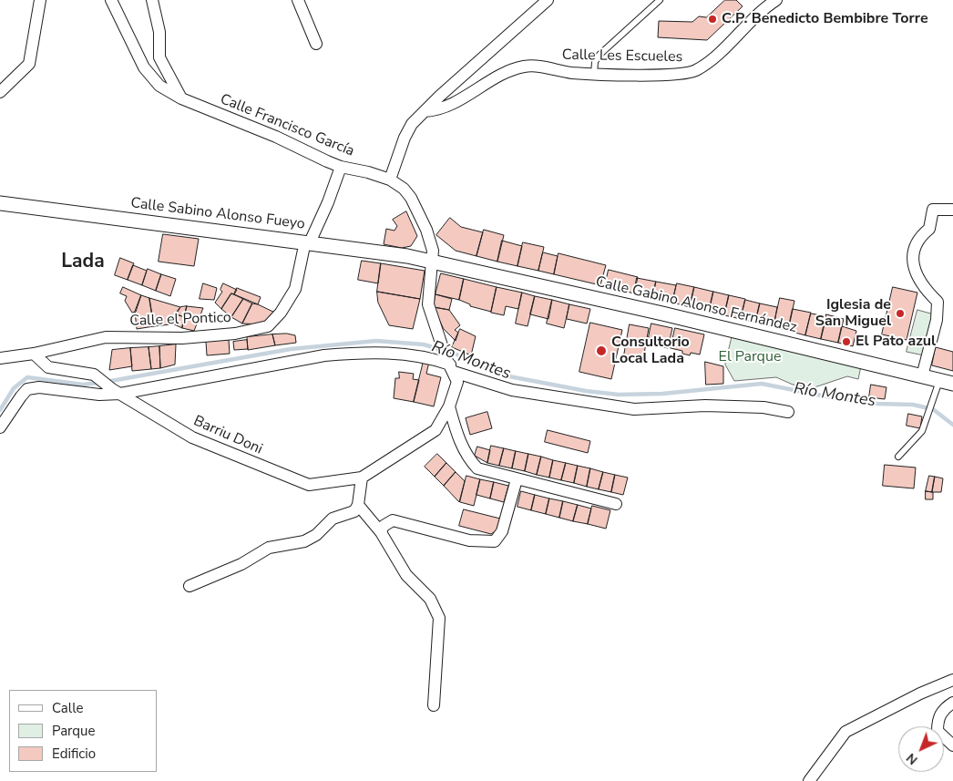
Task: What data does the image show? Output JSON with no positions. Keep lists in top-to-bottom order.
{
  "streets": {
    "street": [
      "Calle Les Escueles",
      "Calle Francisco García",
      "Calle Sabino Alonso Fueyo",
      "Calle Gabino Alonso Fernández",
      "Calle el Pontico",
      "Barriu Doni"
    ]
  },
  "crossings": [
    ["Calle Francisco García", "Calle Sabino Alonso Fueyo"],
    ["Calle Francisco García", "Calle Gabino Alonso Fernández"],
    ["Calle Francisco García", "Calle el Pontico"],
    ["Calle Francisco García", "Barriu Doni"],
    ["Calle Sabino Alonso Fueyo", "Calle Gabino Alonso Fernández"],
    ["Calle Sabino Alonso Fueyo", "Calle el Pontico"],
    ["Calle Sabino Alonso Fueyo", "Barriu Doni"],
    ["Calle Gabino Alonso Fernández", "Barriu Doni"],
    ["Calle el Pontico", "Barriu Doni"]
  ],
  "districts": ["Lada"],
  "water": ["Río Montes"],
  "parks": ["El Parque"],
  "places": [
    "C.P. Benedicto Bembibre Torre",
    "Iglesia de San Miguel",
    "El Pato azul",
    "Consultorio Local Lada"
  ],
  "legend": ["Calle", "Parque", "Edificio"],
  "north": "bottom left"
}
